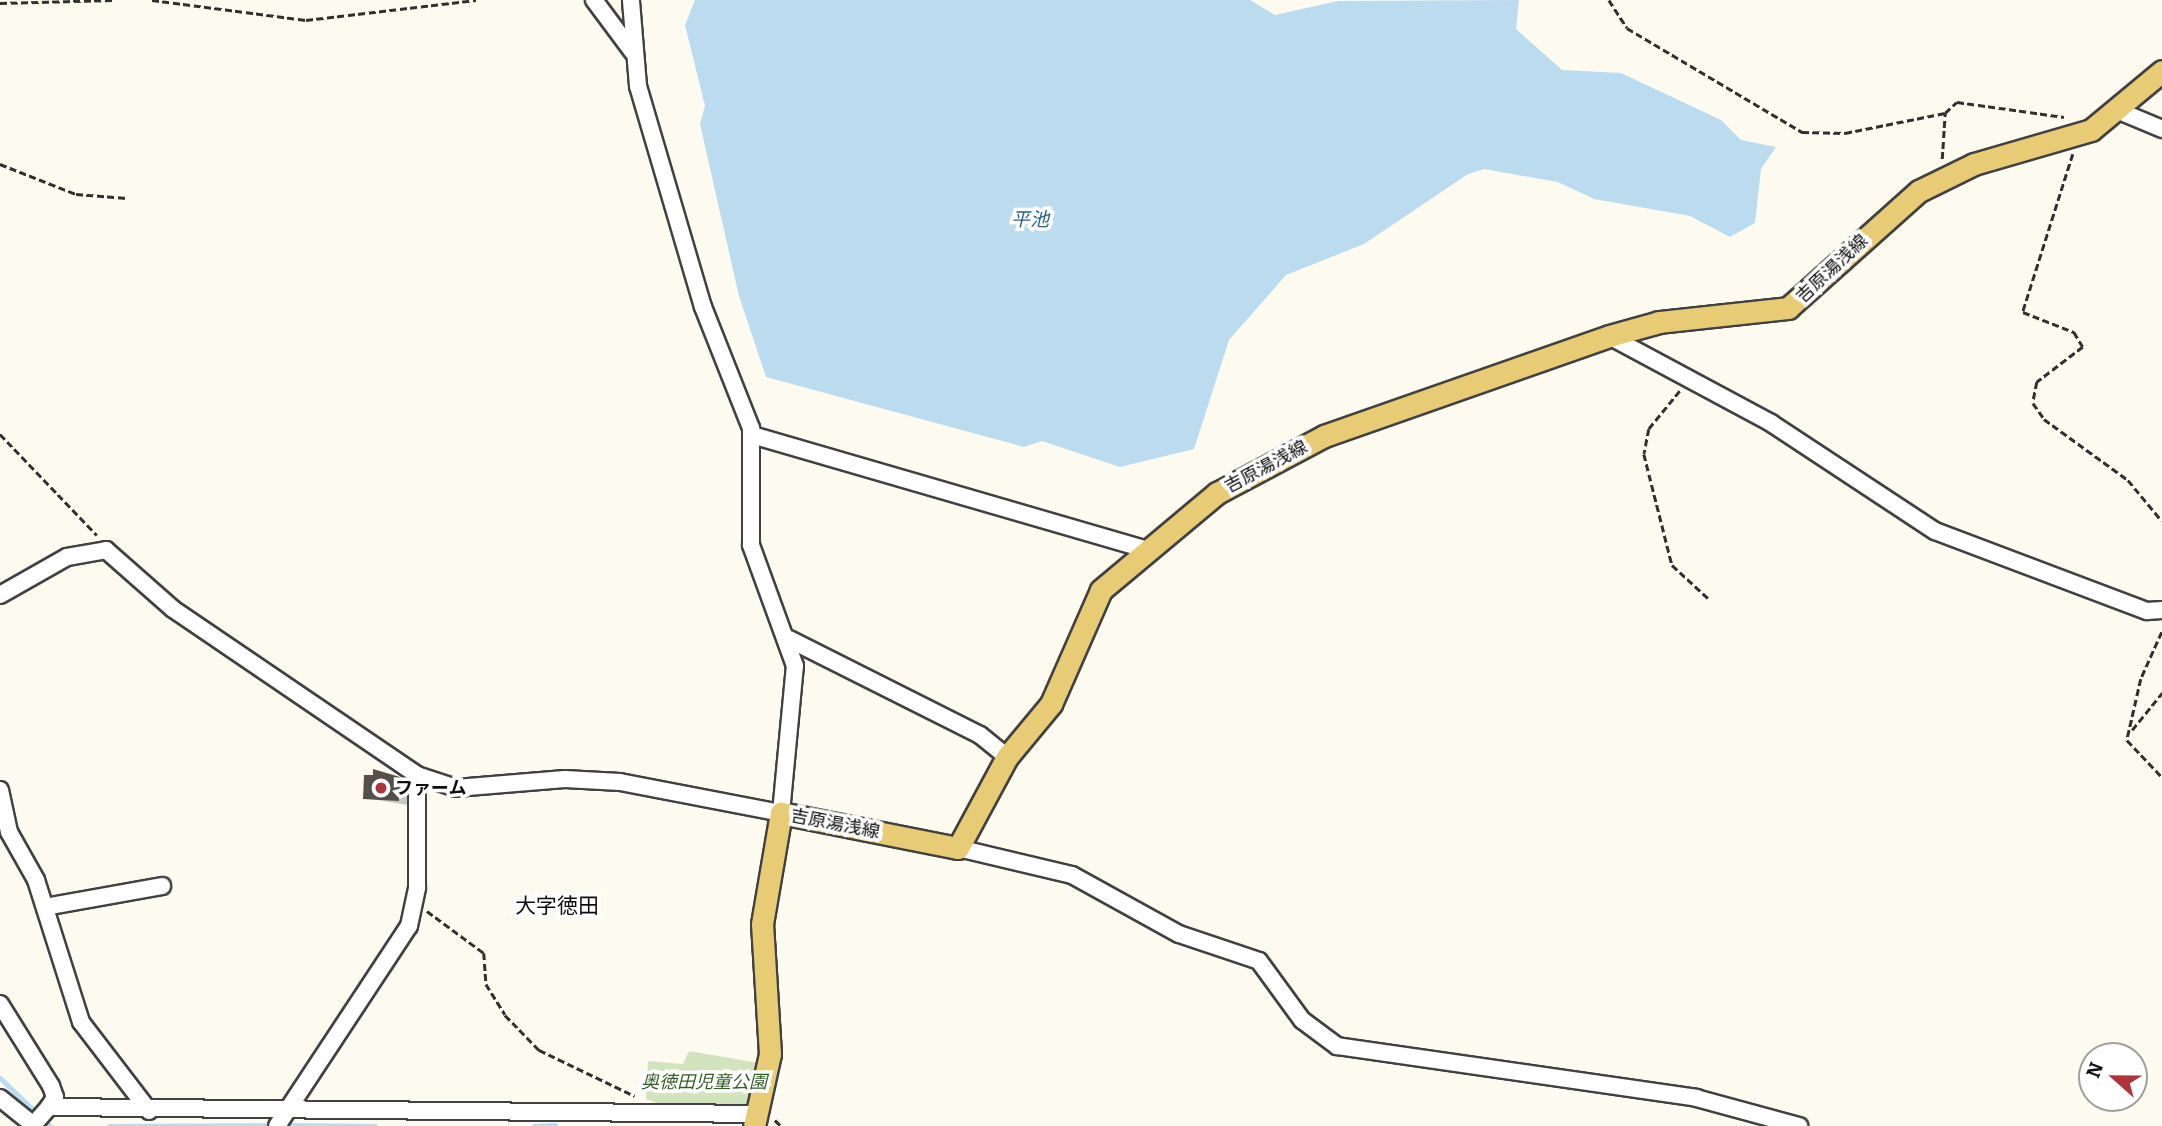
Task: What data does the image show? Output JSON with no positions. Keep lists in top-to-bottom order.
{
  "streets": {
    "main road": ["吉原湯浅線"]
  },
  "districts": ["大字徳田"],
  "water": ["平池"],
  "parks": ["奥徳田児童公園"],
  "places": ["ファーム"],
  "north": "left"
}
